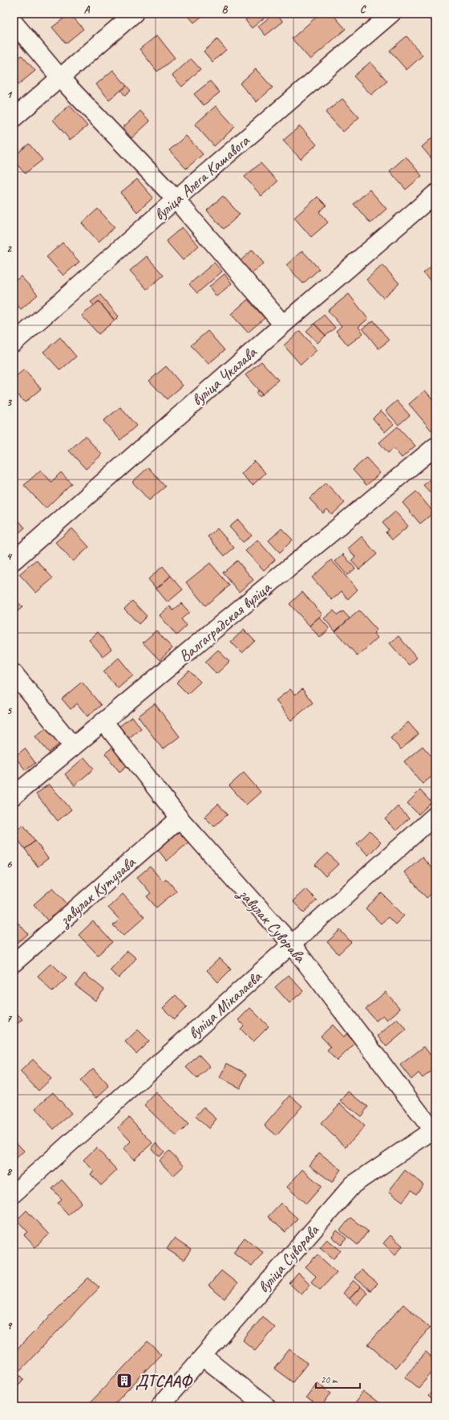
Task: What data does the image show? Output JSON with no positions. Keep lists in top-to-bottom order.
{
  "streets": {
    "street": [
      "вуліца Алега Кашавога",
      "вуліца Чкалава",
      "Валгаградская вуліца",
      "завулак Кутузава",
      "завулак Суворава",
      "вуліца Мікалаева",
      "вуліца Суворава"
    ]
  },
  "crossings": [
    ["Валгаградская вуліца", "завулак Суворава"],
    ["завулак Кутузава", "завулак Суворава"],
    ["завулак Суворава", "вуліца Мікалаева"],
    ["завулак Суворава", "вуліца Суворава"]
  ],
  "places": {
    "building": ["ДТСААФ"]
  },
  "scale_bar": "20 m",
  "grid": {
    "columns": ["A", "B", "C"],
    "rows": [
      "1",
      "2",
      "3",
      "4",
      "5",
      "6",
      "7",
      "8",
      "9"
    ]
  }
}
